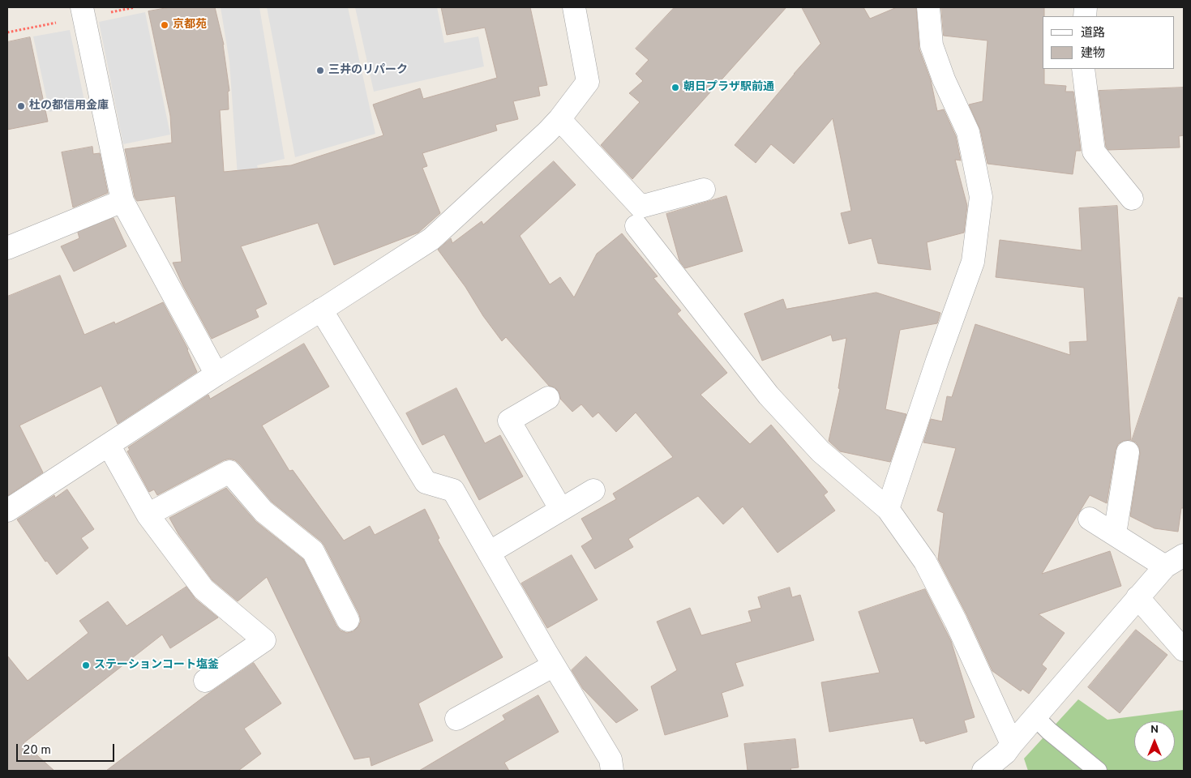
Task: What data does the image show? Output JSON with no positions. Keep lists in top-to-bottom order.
{
  "places": [
    "京都苑",
    "三井のリパーク",
    "朝日プラザ駅前通",
    "杜の都信用金庫",
    "ステーションコート塩釜"
  ],
  "legend": ["道路", "建物"],
  "scale_bar": "20 m",
  "north": "top"
}
